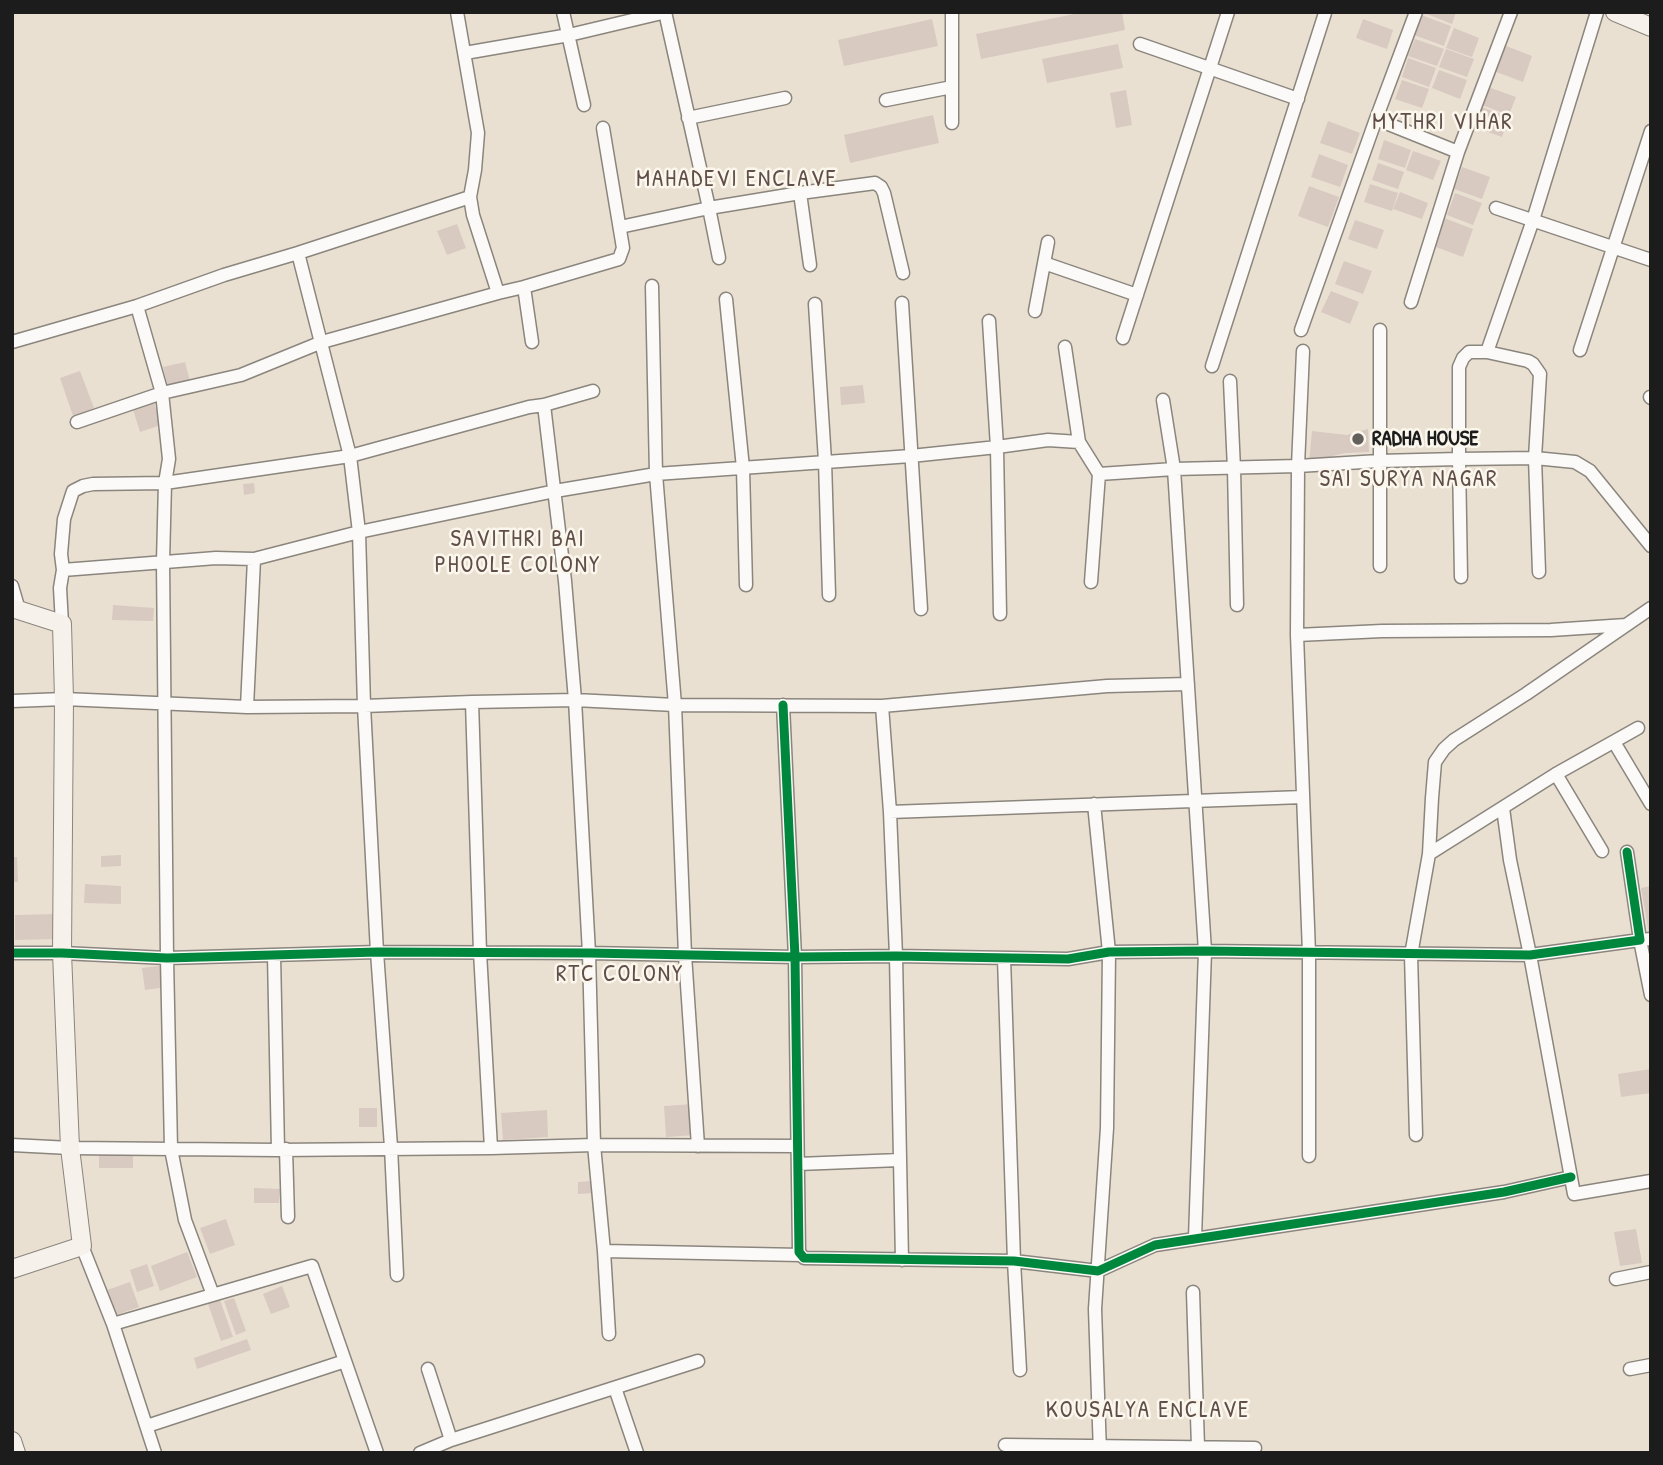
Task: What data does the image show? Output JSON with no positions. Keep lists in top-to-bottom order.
{
  "districts": [
    "MYTHRI VIHAR",
    "MAHADEVI ENCLAVE",
    "SAI SURYA NAGAR",
    "SAVITHRI BAI PHOOLE COLONY",
    "RTC COLONY",
    "KOUSALYA ENCLAVE"
  ],
  "places": ["RADHA HOUSE"]
}
